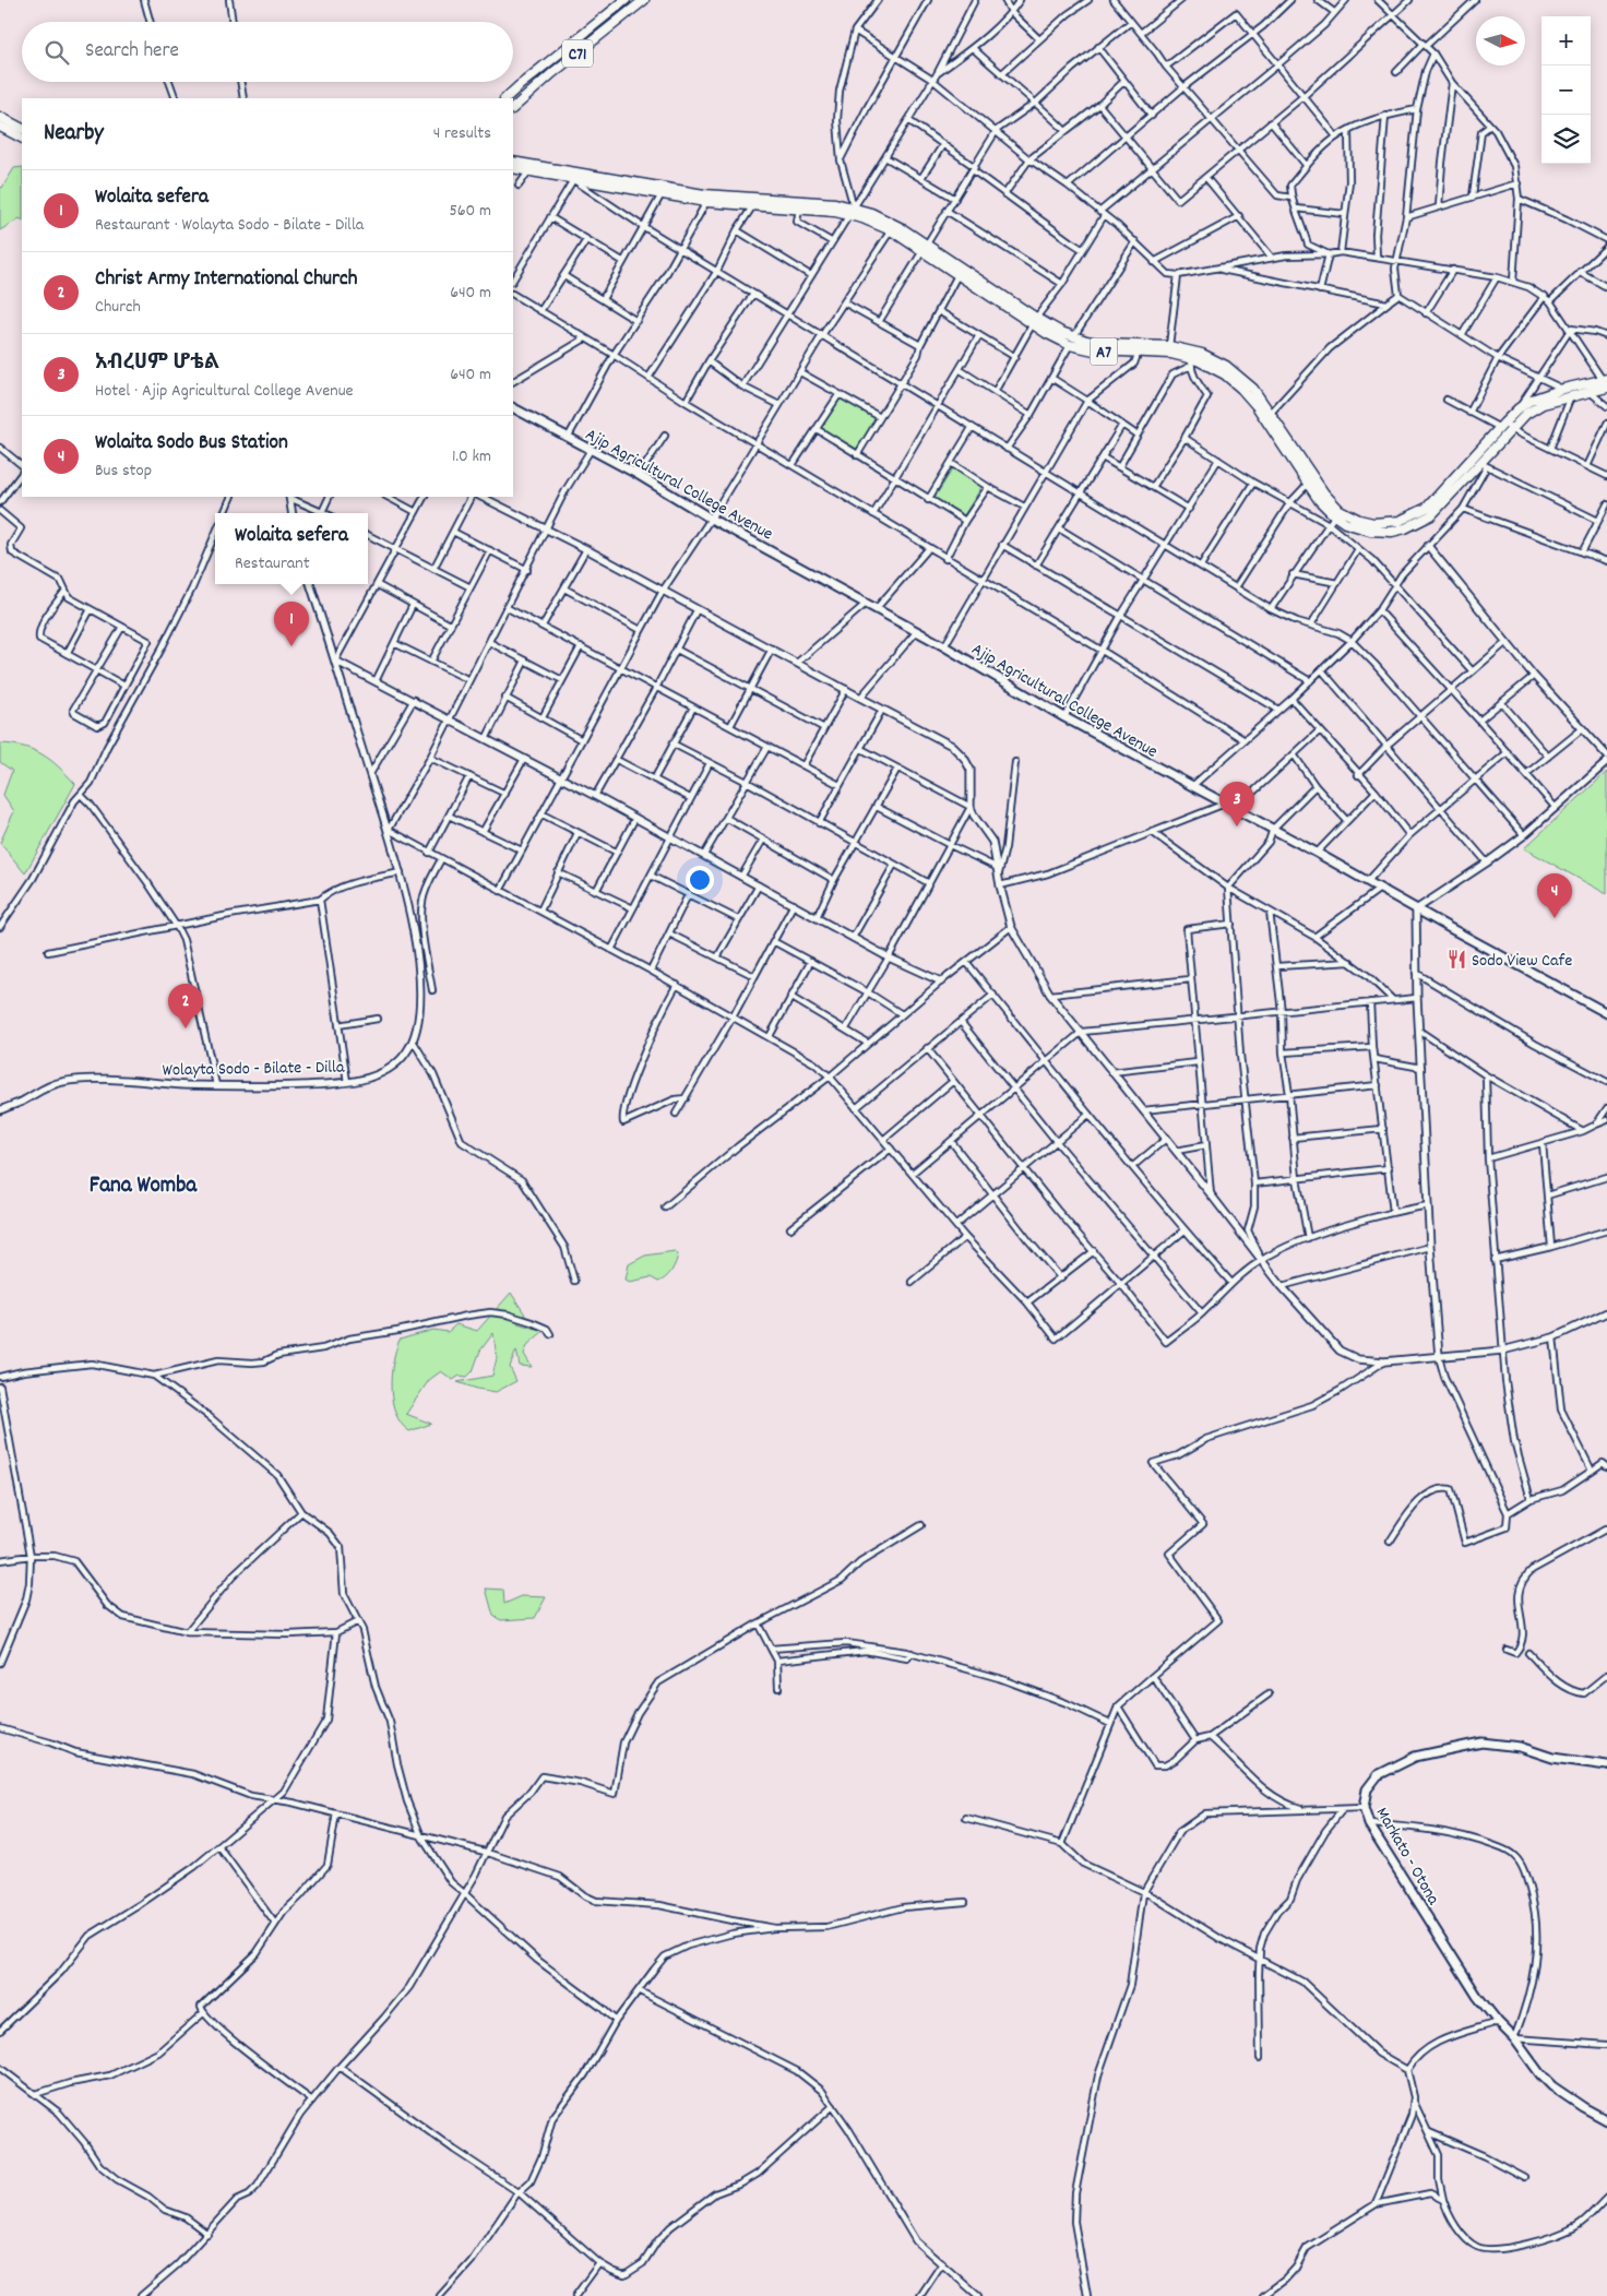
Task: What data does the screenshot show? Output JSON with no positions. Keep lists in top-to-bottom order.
{
  "streets": {
    "highway": ["C71", "A7"],
    "main road": ["Ajip Agricultural College Avenue", "Wolayta Sodo - Bilate - Dilla", "Markato - Otona"]
  },
  "districts": ["Fana Womba"],
  "places": {
    "restaurant": ["Sodo View Cafe"]
  },
  "north": "right",
  "page": {
    "map_buttons": ["+", "−"],
    "search": "Search here",
    "heading": ["Nearby", "4 results"],
    "list": [
      {
        "mark": "1",
        "name": "Wolaita sefera",
        "note": "Restaurant · Wolayta Sodo - Bilate - Dilla",
        "value": "560 m"
      },
      {
        "mark": "2",
        "name": "Christ Army International Church",
        "note": "Church",
        "value": "640 m"
      },
      {
        "mark": "3",
        "name": "አብረሀም ሆቴል",
        "note": "Hotel · Ajip Agricultural College Avenue",
        "value": "640 m"
      },
      {
        "mark": "4",
        "name": "Wolaita Sodo Bus Station",
        "note": "Bus stop",
        "value": "1.0 km"
      }
    ],
    "popup": ["Wolaita sefera", "Restaurant"],
    "pins": [
      "1",
      "3",
      "4",
      "2"
    ]
  }
}
